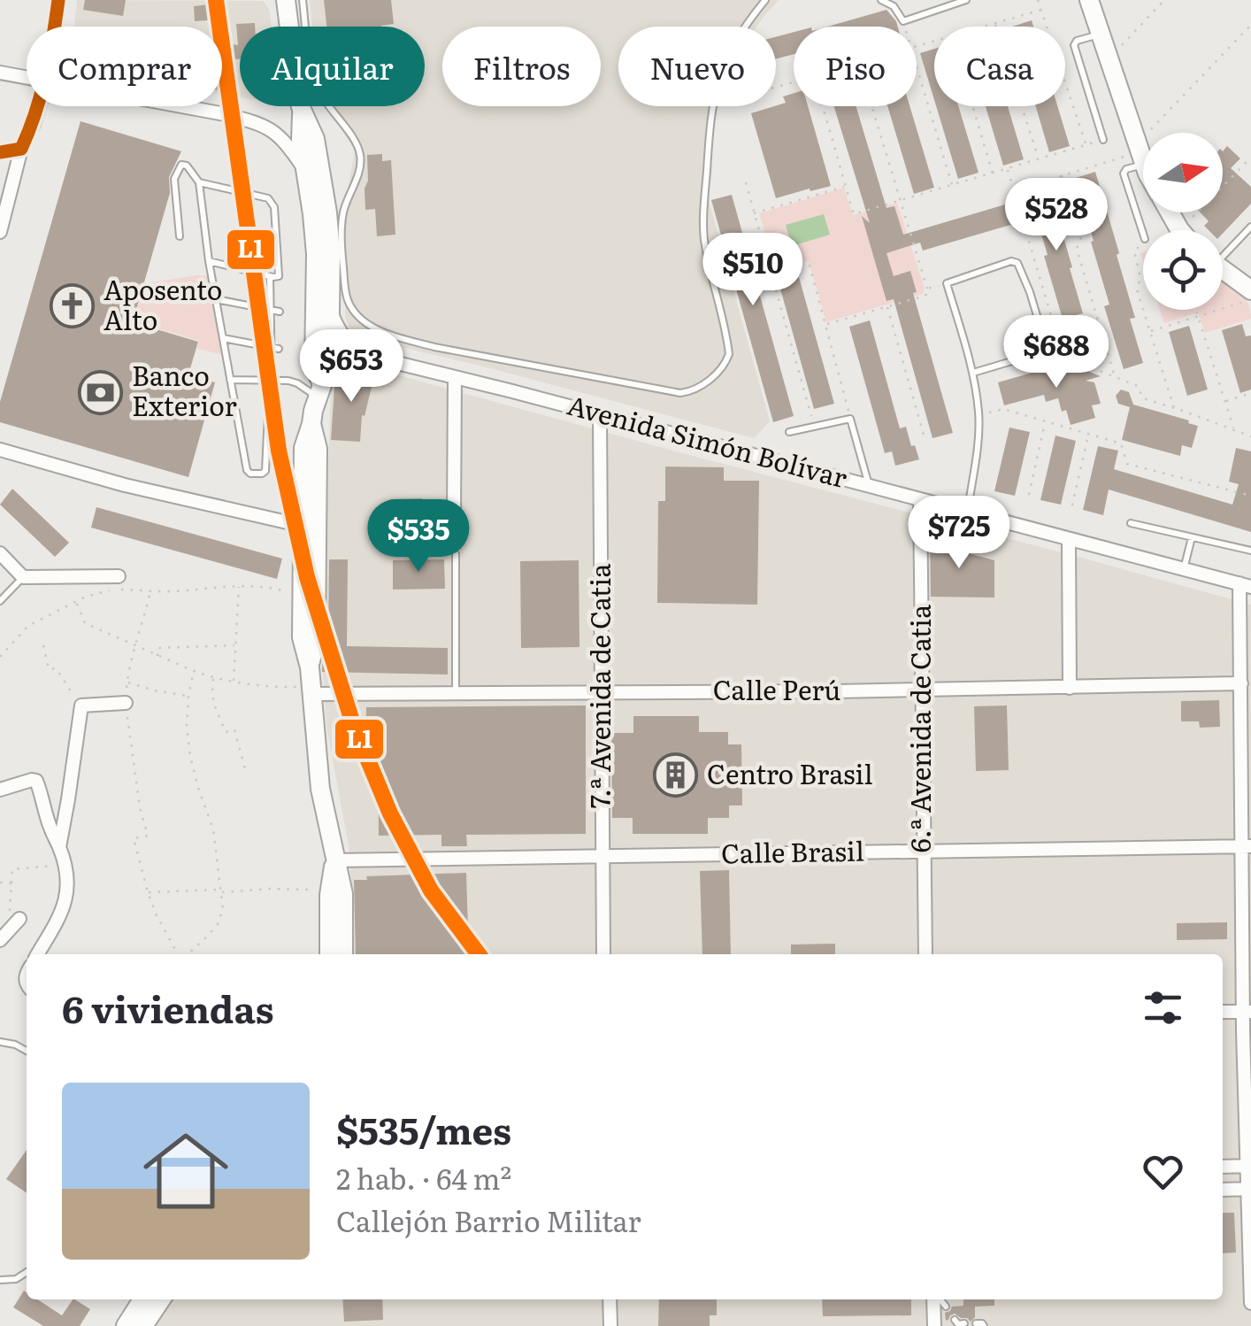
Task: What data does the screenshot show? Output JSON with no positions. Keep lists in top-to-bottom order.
{
  "streets": {
    "street": [
      "Avenida Simón Bolívar",
      "7.ª Avenida de Catia",
      "Calle Perú",
      "6.ª Avenida de Catia",
      "Calle Brasil"
    ]
  },
  "crossings": [
    ["Avenida Simón Bolívar", "7.ª Avenida de Catia"],
    ["Avenida Simón Bolívar", "6.ª Avenida de Catia"],
    ["7.ª Avenida de Catia", "Calle Perú"],
    ["7.ª Avenida de Catia", "Calle Brasil"],
    ["Calle Perú", "6.ª Avenida de Catia"],
    ["6.ª Avenida de Catia", "Calle Brasil"]
  ],
  "places": {
    "church": ["Aposento Alto"],
    "bank": ["Banco Exterior"],
    "building": ["Centro Brasil"]
  },
  "lines": ["transit line L1"],
  "north": "right",
  "page": {
    "chip": [
      "Comprar",
      "Alquilar",
      "Filtros",
      "Nuevo",
      "Piso",
      "Casa"
    ],
    "price": [
      "$528",
      "$510",
      "$688",
      "$653",
      "$725",
      "$535"
    ],
    "heading": "6 viviendas",
    "list": [
      {
        "name": "$535/mes",
        "note": "2 hab. · 64 m² · Callejón Barrio Militar"
      }
    ]
  }
}
